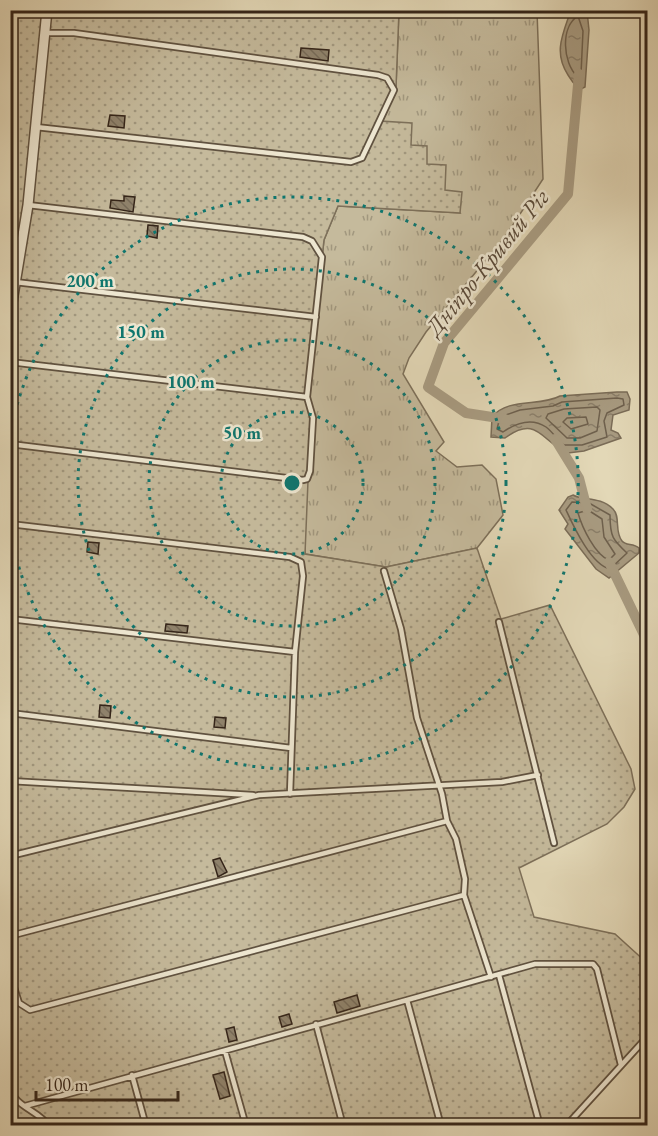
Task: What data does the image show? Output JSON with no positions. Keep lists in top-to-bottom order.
{
  "water": ["Дніпро-Кривий Ріг"],
  "scale_bar": "100 m",
  "rings": [
    "200 m",
    "150 m",
    "100 m",
    "50 m"
  ]
}
